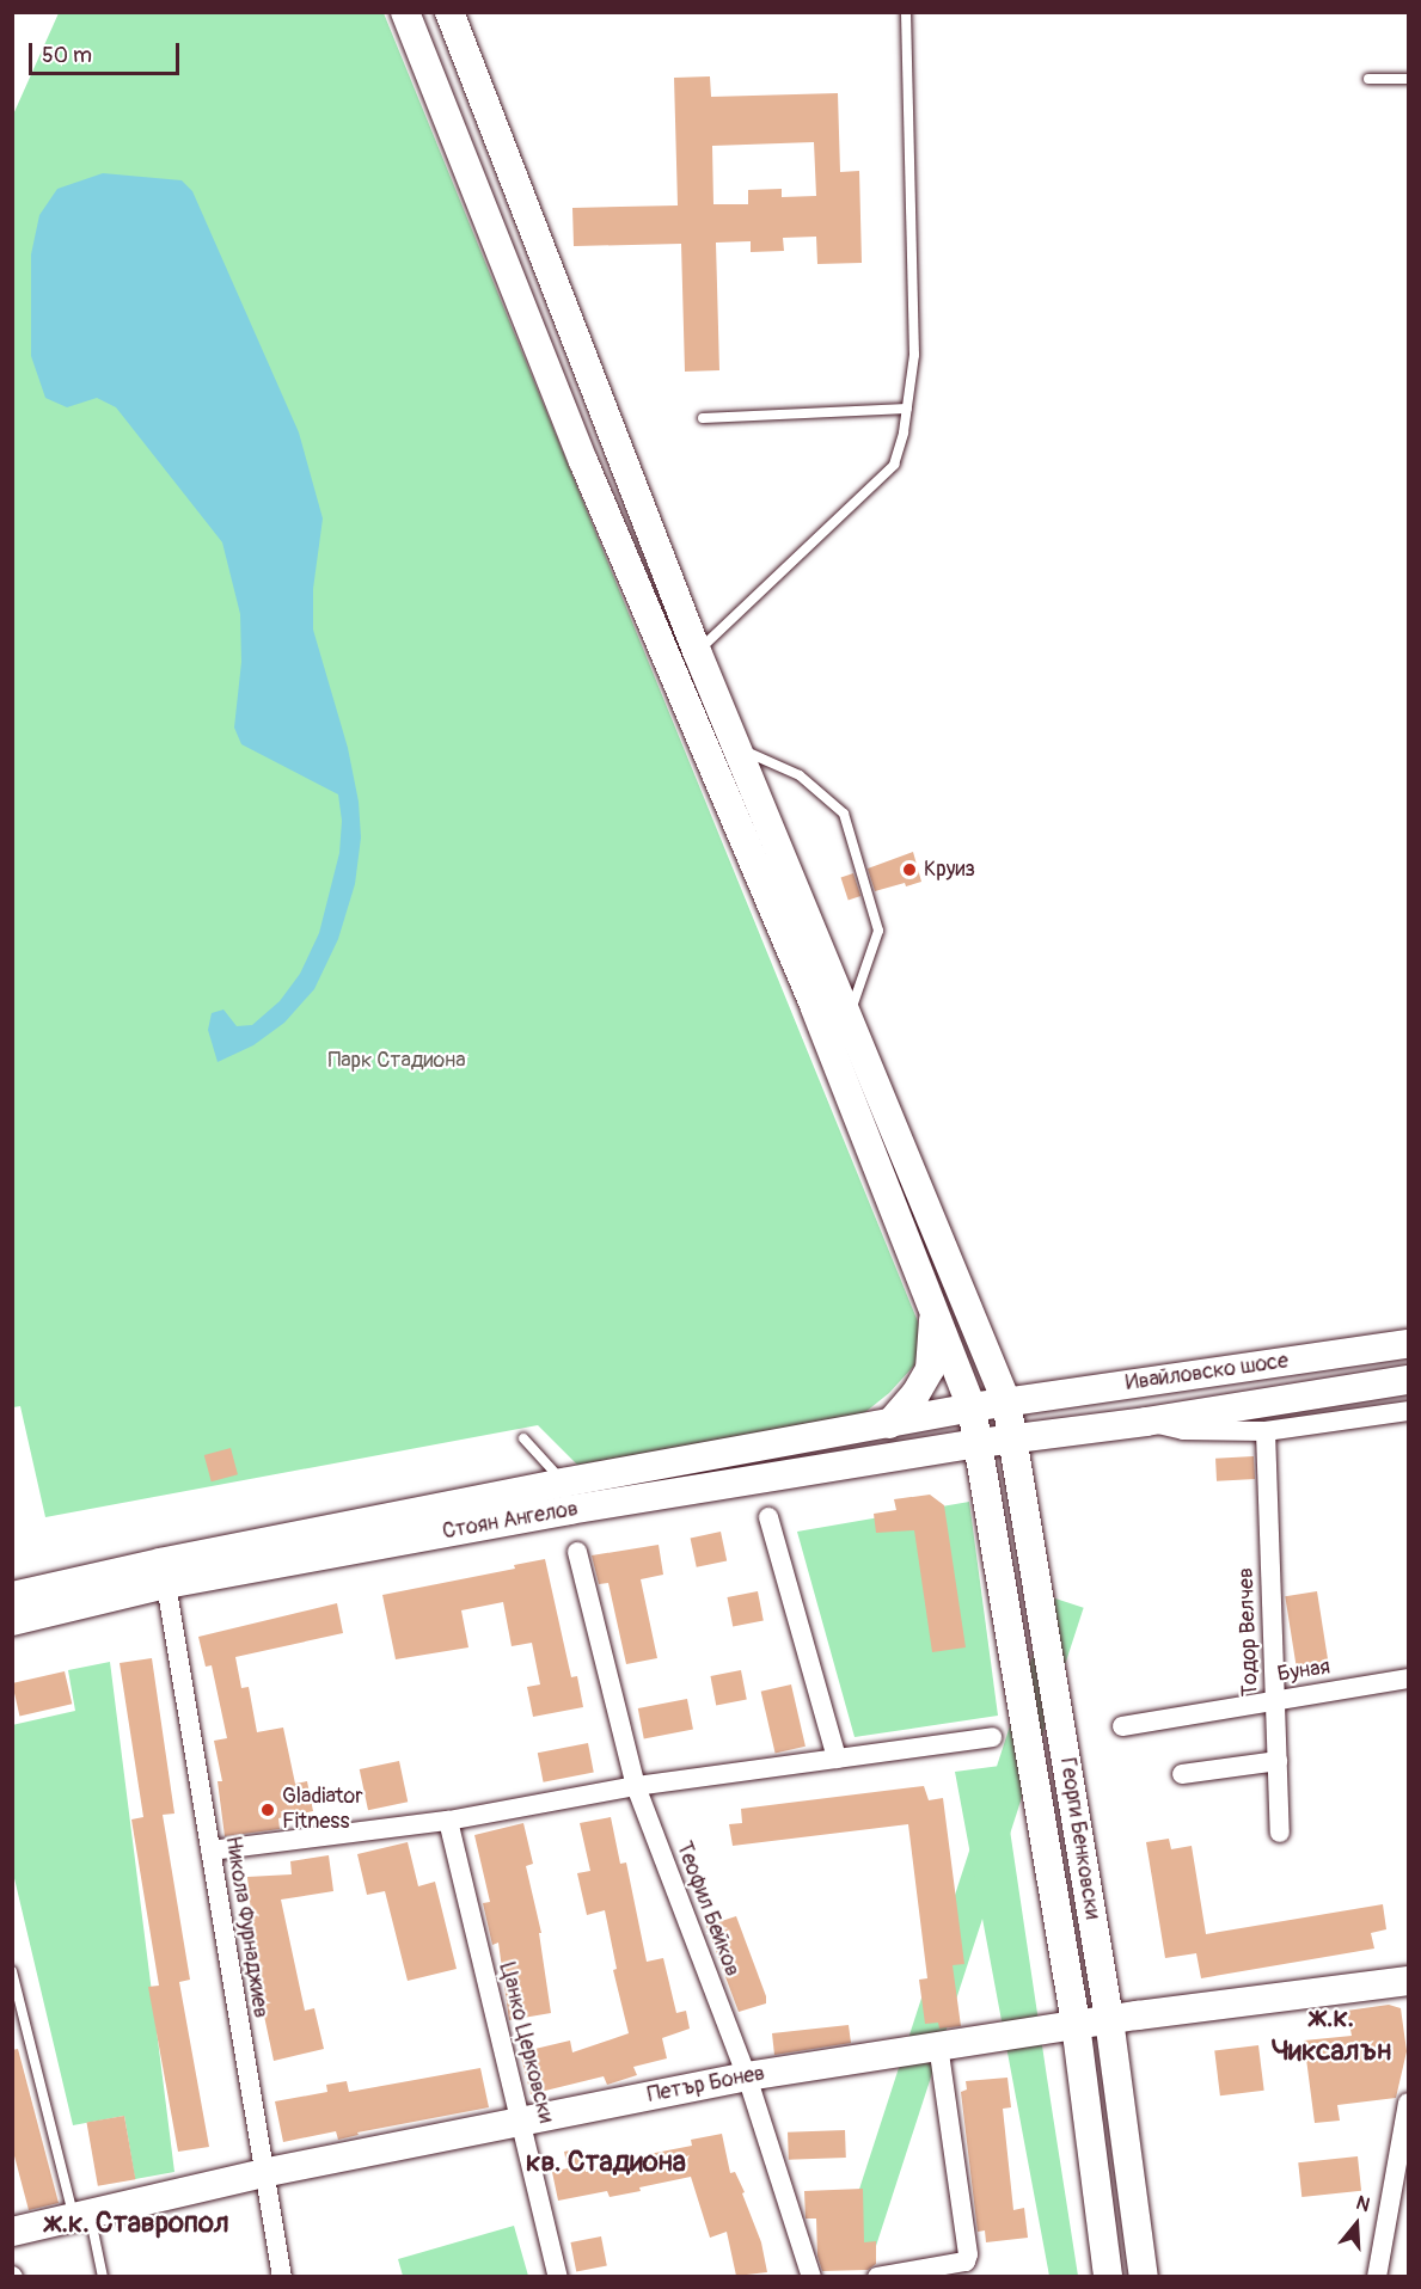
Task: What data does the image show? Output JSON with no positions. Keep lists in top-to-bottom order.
{
  "streets": {
    "main road": [
      "Ивайловско шосе",
      "Стоян Ангелов",
      "Георги Бенковски",
      "Петър Бонев"
    ],
    "street": [
      "Тодор Велчев",
      "Буная",
      "Теофил Бейков",
      "Никола Фурнаджиев",
      "Цанко Церковски"
    ]
  },
  "crossings": [
    ["Ивайловско шосе", "Стоян Ангелов"],
    ["Ивайловско шосе", "Георги Бенковски"],
    ["Стоян Ангелов", "Георги Бенковски"],
    ["Стоян Ангелов", "Никола Фурнаджиев"],
    ["Тодор Велчев", "Буная"],
    ["Георги Бенковски", "Петър Бонев"],
    ["Теофил Бейков", "Петър Бонев"],
    ["Никола Фурнаджиев", "Петър Бонев"],
    ["Цанко Церковски", "Петър Бонев"]
  ],
  "districts": ["ж.к. Чиксалън", "кв. Стадиона", "ж.к. Ставропол"],
  "parks": ["Парк Стадиона"],
  "places": ["Круиз", "Gladiator Fitness"],
  "scale_bar": "50 m",
  "north": "top"
}
